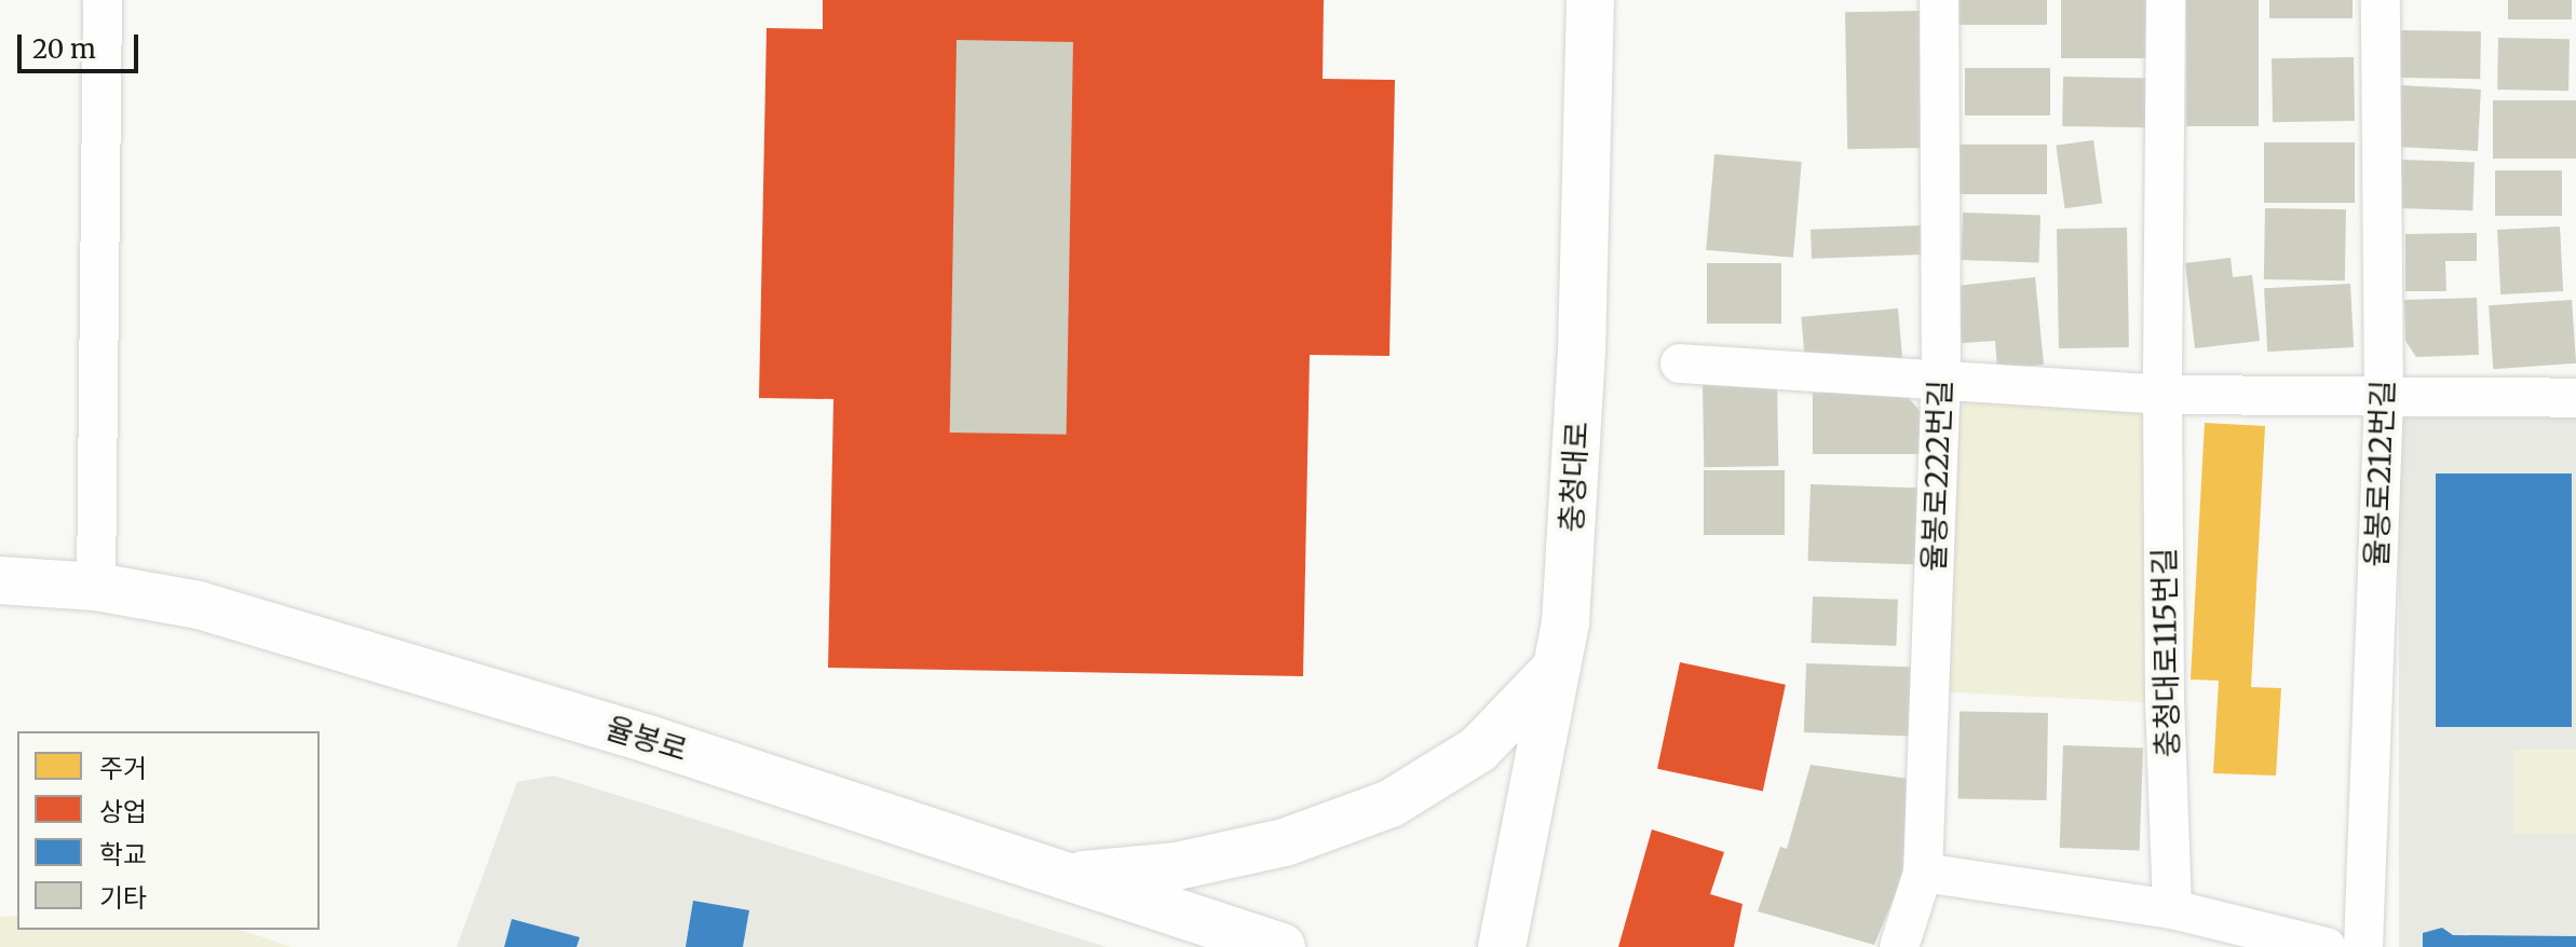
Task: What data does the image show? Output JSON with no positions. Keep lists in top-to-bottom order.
{
  "streets": {
    "street": [
      "율봉로212번길",
      "율봉로222번길",
      "충청대로",
      "충청대로115번길",
      "율봉로"
    ]
  },
  "legend": [
    "주거",
    "상업",
    "학교",
    "기타"
  ],
  "scale_bar": "20 m"
}
